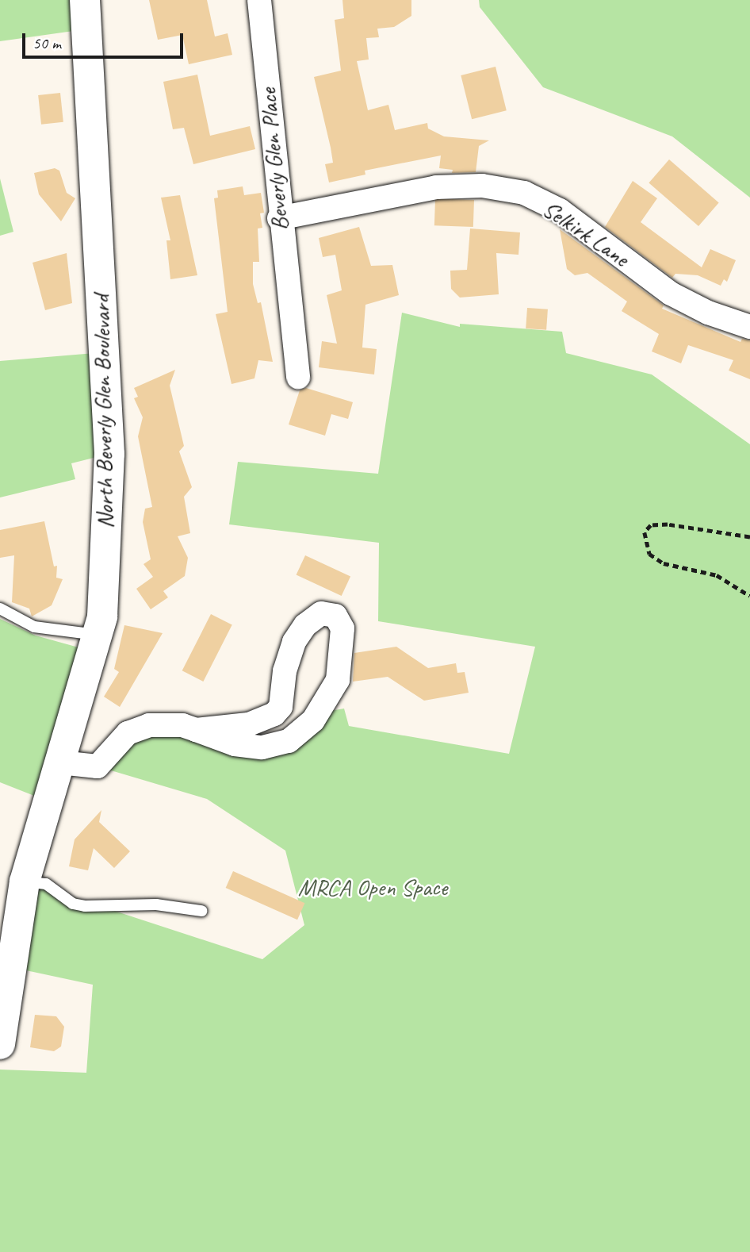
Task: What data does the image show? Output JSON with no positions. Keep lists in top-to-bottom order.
{
  "streets": {
    "main road": ["North Beverly Glen Boulevard"],
    "street": ["Beverly Glen Place", "Selkirk Lane"]
  },
  "crossings": [
    ["Beverly Glen Place", "Selkirk Lane"]
  ],
  "parks": ["MRCA Open Space"],
  "scale_bar": "50 m"
}
